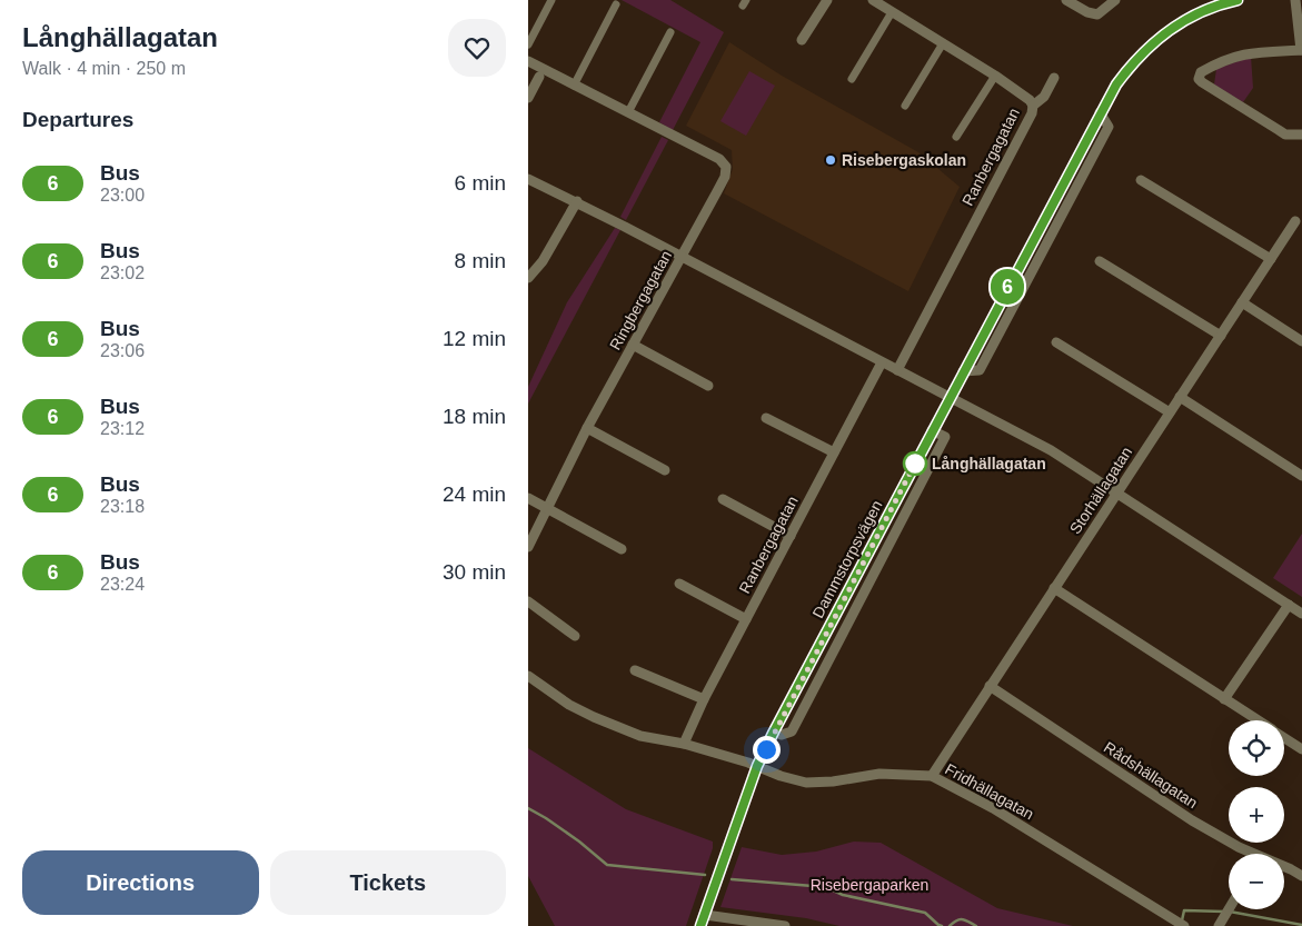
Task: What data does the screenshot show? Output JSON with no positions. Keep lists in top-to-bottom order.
{
  "streets": {
    "street": [
      "Ranbergagatan",
      "Ringbergagatan",
      "Storhällagatan",
      "Dammstorpsvägen",
      "Rådshällagatan",
      "Fridhällagatan"
    ]
  },
  "crossings": [
    ["Storhällagatan", "Rådshällagatan"],
    ["Storhällagatan", "Fridhällagatan"],
    ["Dammstorpsvägen", "Fridhällagatan"]
  ],
  "parks": ["Risebergaparken"],
  "places": ["Risebergaskolan", "Långhällagatan"],
  "lines": ["bus line 6"],
  "page": {
    "heading": [
      ["Långhällagatan", "Walk · 4 min · 250 m"],
      "Departures"
    ],
    "on_map": "6",
    "list": [
      {
        "mark": "6",
        "name": "Bus",
        "note": "23:00",
        "value": "6 min"
      },
      {
        "mark": "6",
        "name": "Bus",
        "note": "23:02",
        "value": "8 min"
      },
      {
        "mark": "6",
        "name": "Bus",
        "note": "23:06",
        "value": "12 min"
      },
      {
        "mark": "6",
        "name": "Bus",
        "note": "23:12",
        "value": "18 min"
      },
      {
        "mark": "6",
        "name": "Bus",
        "note": "23:18",
        "value": "24 min"
      },
      {
        "mark": "6",
        "name": "Bus",
        "note": "23:24",
        "value": "30 min"
      }
    ],
    "map_buttons": ["+", "−"],
    "buttons": ["Directions", "Tickets"]
  }
}
